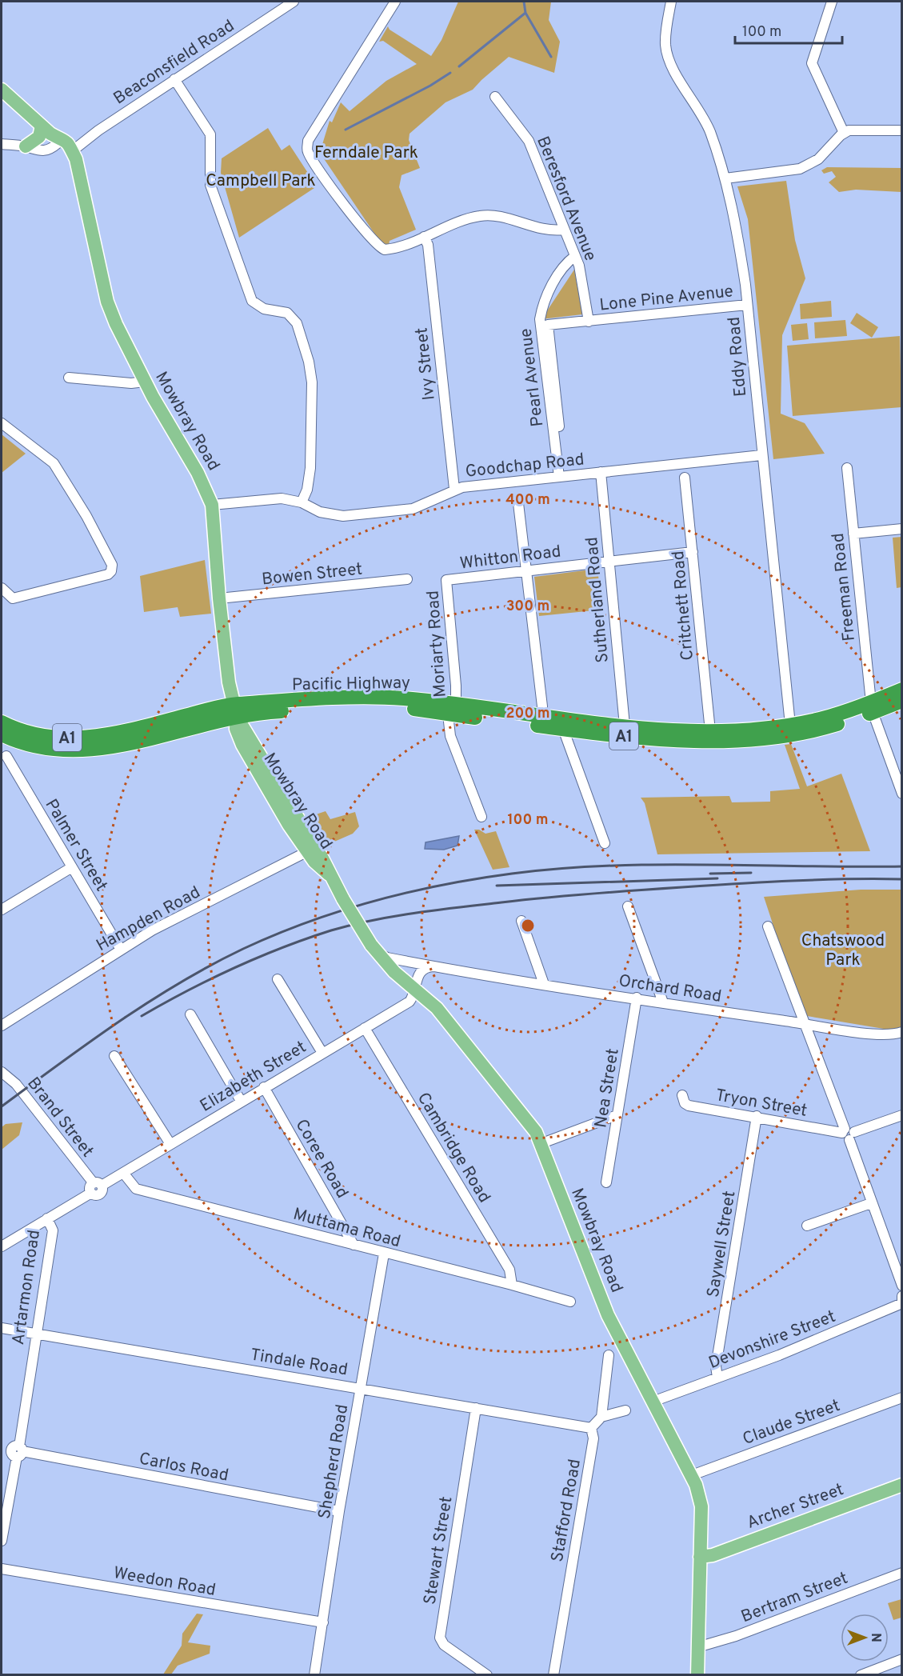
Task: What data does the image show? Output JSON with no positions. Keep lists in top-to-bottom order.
{
  "streets": {
    "highway": ["Pacific Highway", "A1"],
    "main road": ["Mowbray Road", "Archer Street"],
    "street": [
      "Beaconsfield Road",
      "Beresford Avenue",
      "Lone Pine Avenue",
      "Eddy Road",
      "Ivy Street",
      "Pearl Avenue",
      "Goodchap Road",
      "Whitton Road",
      "Bowen Street",
      "Freeman Road",
      "Sutherland Road",
      "Critchett Road",
      "Moriarty Road",
      "Palmer Street",
      "Hampden Road",
      "Orchard Road",
      "Elizabeth Street",
      "Nea Street",
      "Tryon Street",
      "Brand Street",
      "Cambridge Road",
      "Coree Road",
      "Muttama Road",
      "Saywell Street",
      "Artarmon Road",
      "Devonshire Street",
      "Tindale Road",
      "Claude Street",
      "Shepherd Road",
      "Carlos Road",
      "Stafford Road",
      "Stewart Street",
      "Weedon Road",
      "Bertram Street"
    ]
  },
  "crossings": [
    ["Beaconsfield Road", "Mowbray Road"],
    ["Beresford Avenue", "Lone Pine Avenue"],
    ["Beresford Avenue", "Pearl Avenue"],
    ["Lone Pine Avenue", "Eddy Road"],
    ["Lone Pine Avenue", "Pearl Avenue"],
    ["Eddy Road", "Goodchap Road"],
    ["Eddy Road", "Pacific Highway"],
    ["Ivy Street", "Goodchap Road"],
    ["Pearl Avenue", "Goodchap Road"],
    ["Mowbray Road", "Goodchap Road"],
    ["Mowbray Road", "Bowen Street"],
    ["Mowbray Road", "Pacific Highway"],
    ["Mowbray Road", "Hampden Road"],
    ["Mowbray Road", "Orchard Road"],
    ["Mowbray Road", "Elizabeth Street"],
    ["Mowbray Road", "Devonshire Street"],
    ["Mowbray Road", "Claude Street"],
    ["Mowbray Road", "Archer Street"],
    ["Mowbray Road", "Bertram Street"],
    ["Goodchap Road", "Sutherland Road"],
    ["Whitton Road", "Sutherland Road"],
    ["Whitton Road", "Critchett Road"],
    ["Whitton Road", "Moriarty Road"],
    ["Freeman Road", "Pacific Highway"],
    ["Sutherland Road", "Pacific Highway"],
    ["Critchett Road", "Pacific Highway"],
    ["Moriarty Road", "Pacific Highway"],
    ["Palmer Street", "Hampden Road"],
    ["Orchard Road", "Nea Street"],
    ["Elizabeth Street", "Brand Street"],
    ["Elizabeth Street", "Cambridge Road"],
    ["Elizabeth Street", "Coree Road"],
    ["Elizabeth Street", "Muttama Road"],
    ["Elizabeth Street", "Artarmon Road"],
    ["Tryon Street", "Saywell Street"],
    ["Cambridge Road", "Muttama Road"],
    ["Coree Road", "Muttama Road"],
    ["Muttama Road", "Shepherd Road"],
    ["Saywell Street", "Devonshire Street"],
    ["Artarmon Road", "Tindale Road"],
    ["Artarmon Road", "Carlos Road"],
    ["Tindale Road", "Shepherd Road"],
    ["Tindale Road", "Stafford Road"],
    ["Tindale Road", "Stewart Street"],
    ["Shepherd Road", "Carlos Road"],
    ["Shepherd Road", "Weedon Road"]
  ],
  "parks": ["Ferndale Park", "Campbell Park", "Chatswood Park"],
  "scale_bar": "100 m",
  "north": "right",
  "rings": [
    "400 m",
    "300 m",
    "200 m",
    "100 m"
  ]
}
